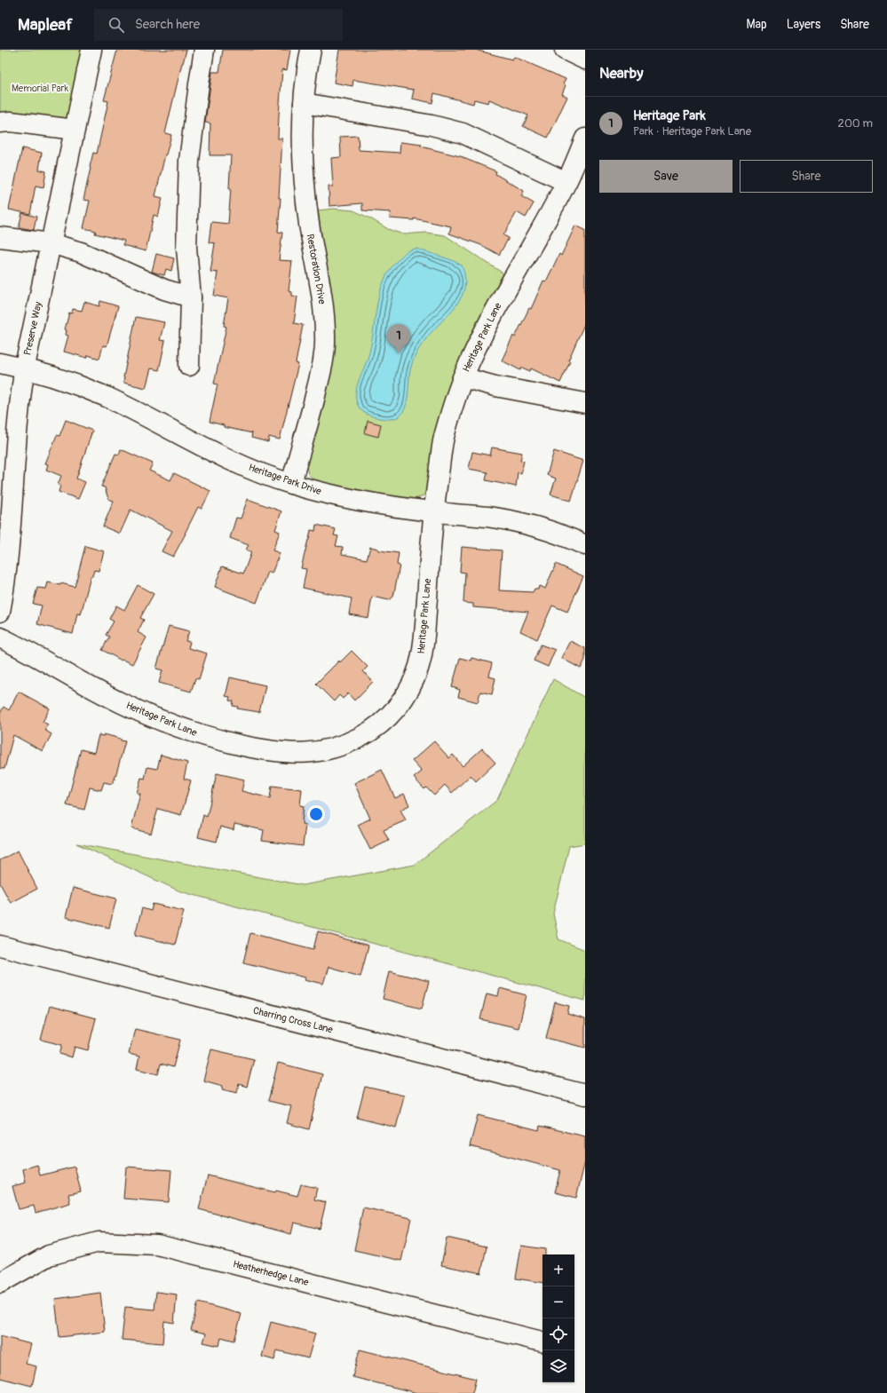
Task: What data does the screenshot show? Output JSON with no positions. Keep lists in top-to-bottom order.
{
  "streets": {
    "street": [
      "Restoration Drive",
      "Preserve Way",
      "Heritage Park Lane",
      "Heritage Park Drive",
      "Charring Cross Lane",
      "Heatherhedge Lane"
    ]
  },
  "crossings": [
    ["Restoration Drive", "Heritage Park Drive"],
    ["Preserve Way", "Heritage Park Drive"],
    ["Heritage Park Lane", "Heritage Park Drive"]
  ],
  "parks": ["Memorial Park"],
  "page": {
    "header": "Mapleaf",
    "search": "Search here",
    "nav": ["Map", "Layers", "Share"],
    "heading": "Nearby",
    "list": [
      {
        "mark": "1",
        "name": "Heritage Park",
        "note": "Park · Heritage Park Lane",
        "value": "200 m"
      }
    ],
    "buttons": ["Save", "Share"],
    "pins": "1",
    "map_buttons": ["+", "−"]
  }
}
